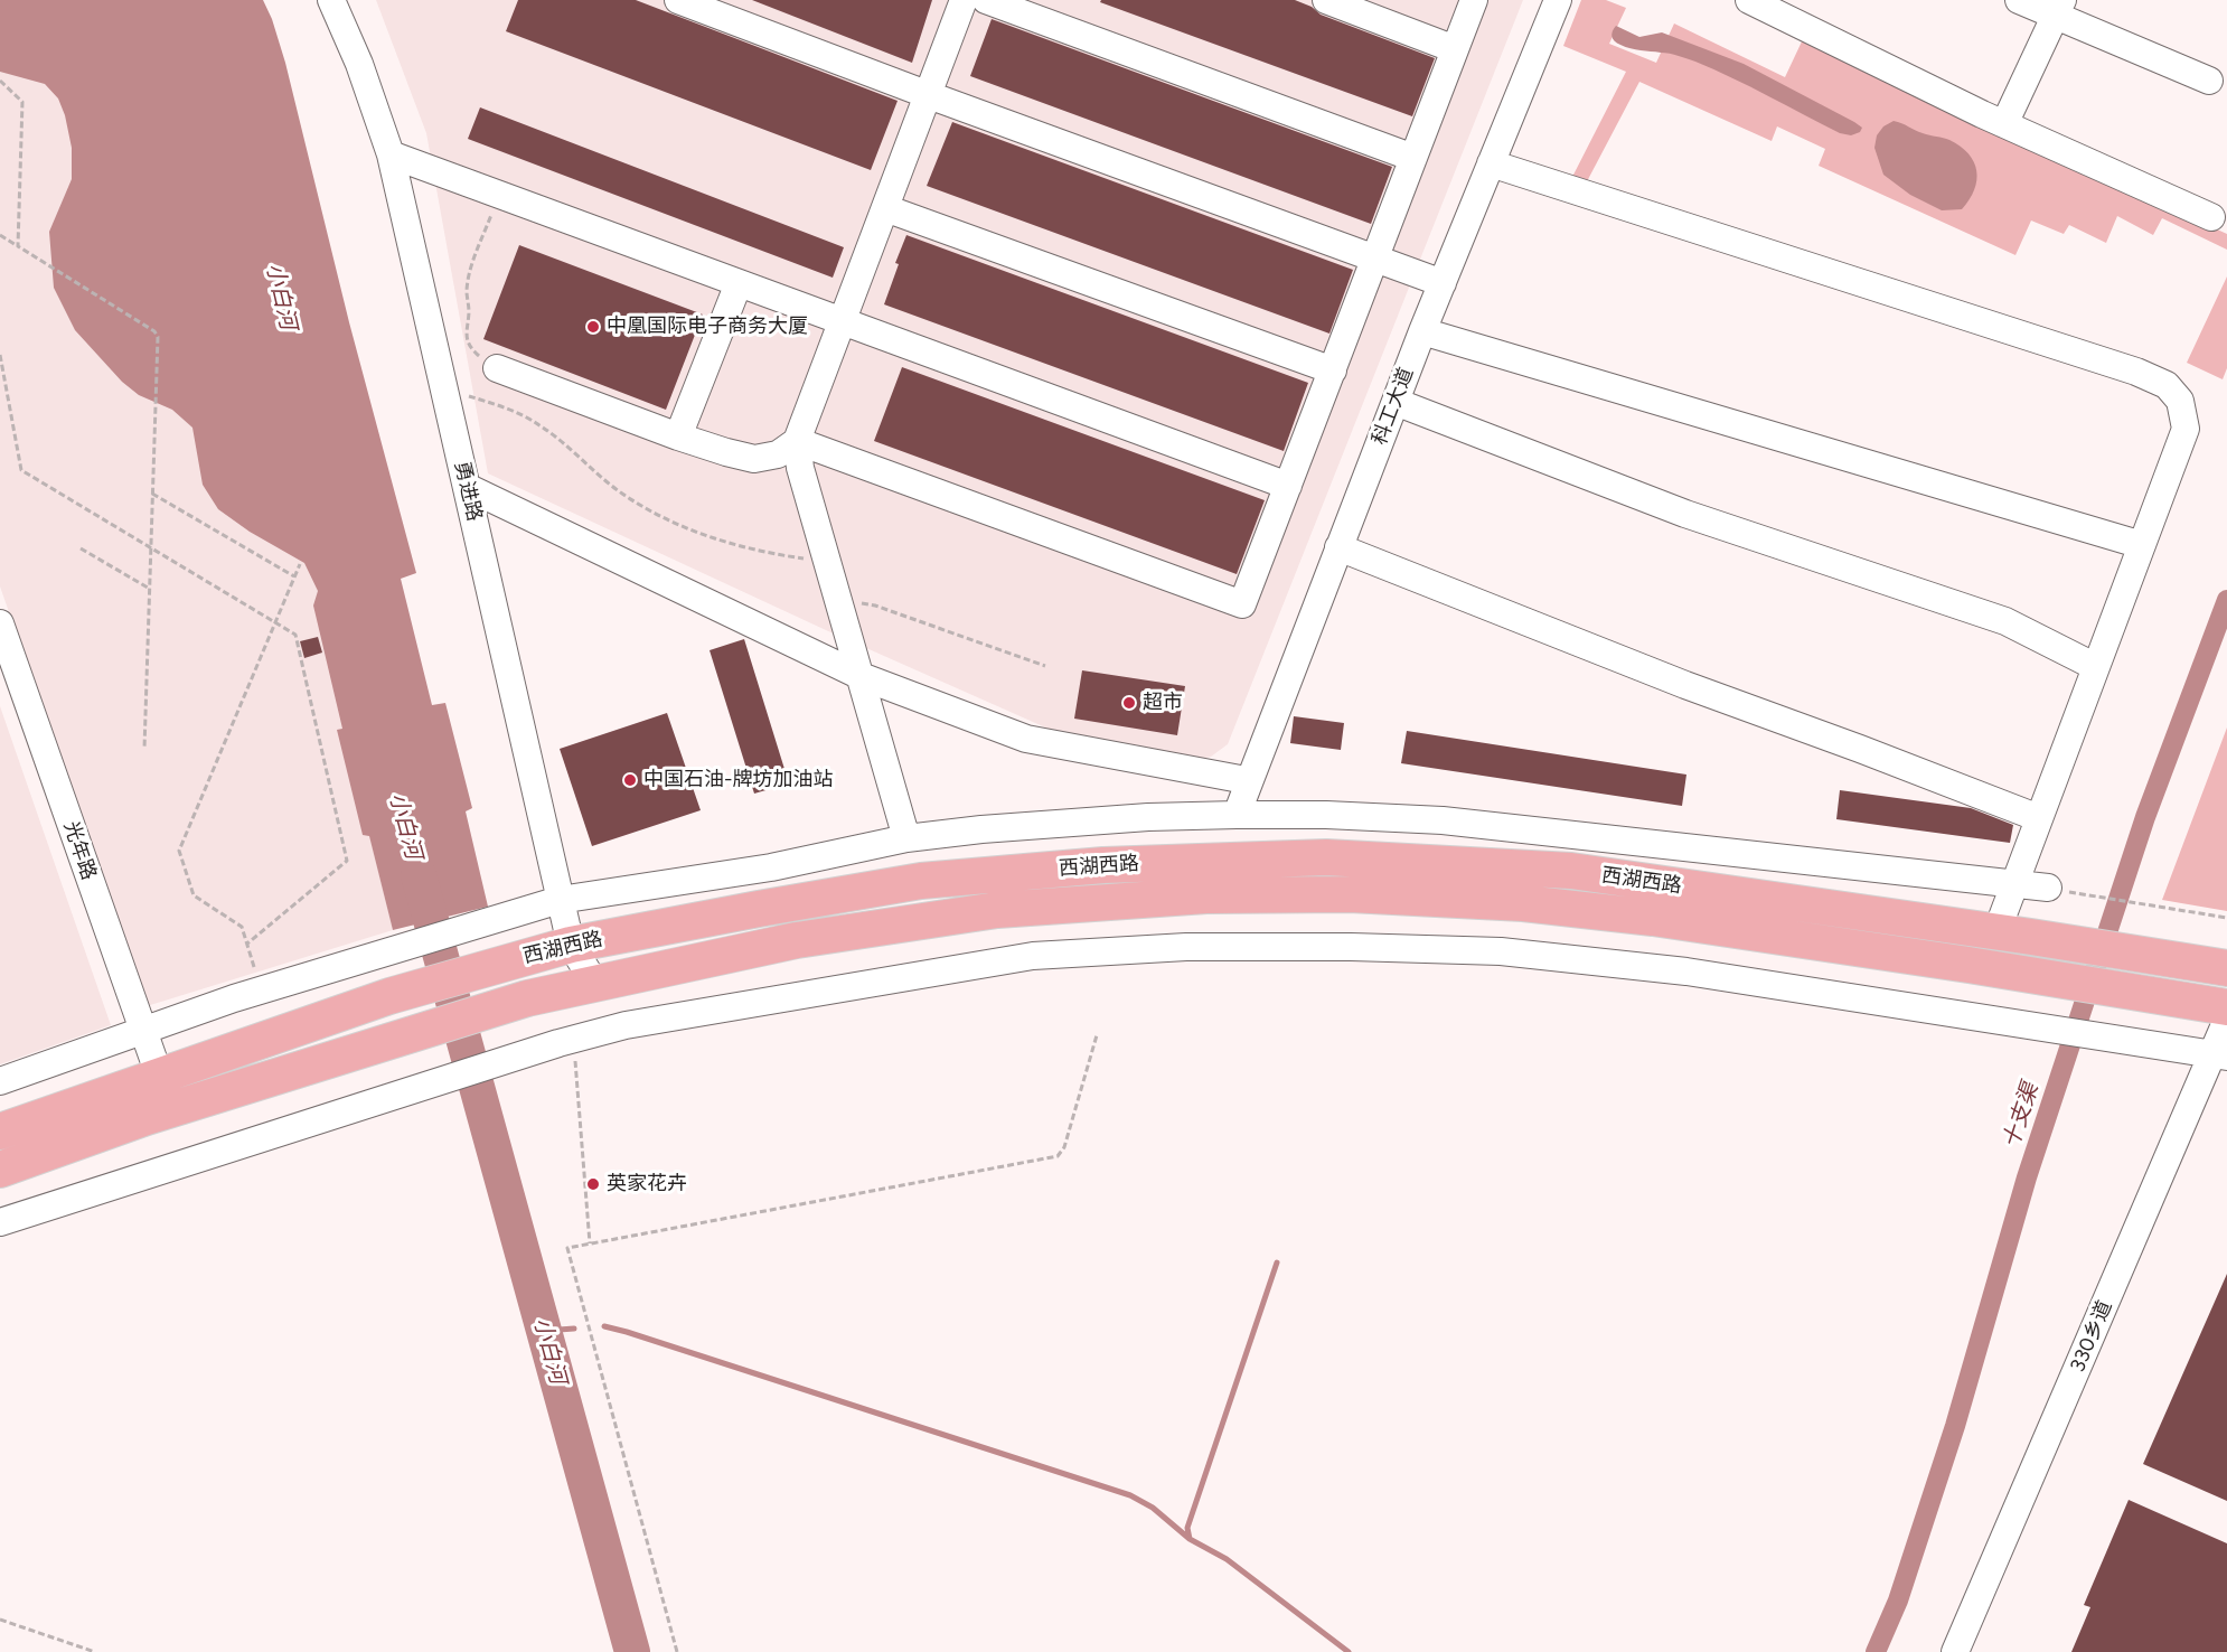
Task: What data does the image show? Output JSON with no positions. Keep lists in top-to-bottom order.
{
  "streets": {
    "main road": ["西湖西路"],
    "street": [
      "科工大道",
      "勇进路",
      "光年路",
      "330乡道"
    ]
  },
  "crossings": [
    ["勇进路", "西湖西路"],
    ["光年路", "西湖西路"]
  ],
  "water": ["小白河", "十支渠"],
  "places": [
    "中凰国际电子商务大厦",
    "超市",
    "中国石油-牌坊加油站",
    "英家花卉"
  ]
}
